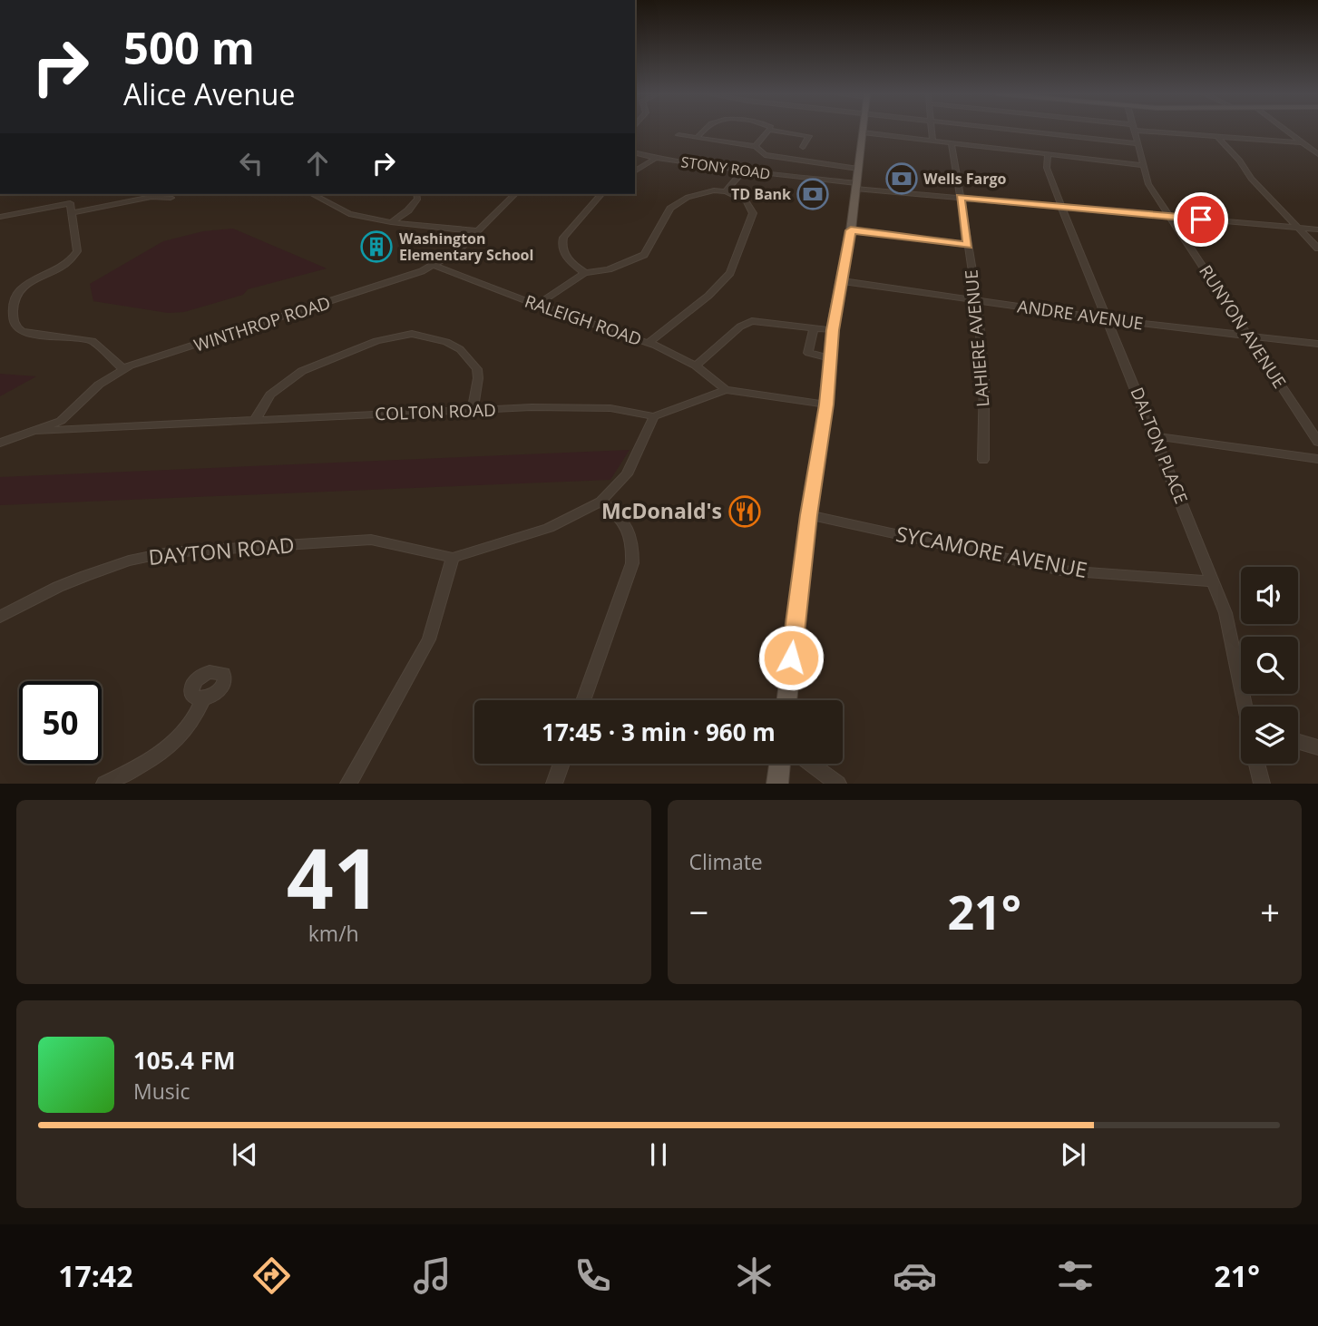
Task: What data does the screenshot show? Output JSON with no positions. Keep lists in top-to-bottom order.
{
  "streets": {
    "street": [
      "STONY ROAD",
      "ANDRE AVENUE",
      "RALEIGH ROAD",
      "WINTHROP ROAD",
      "RUNYON AVENUE",
      "LAHIERE AVENUE",
      "COLTON ROAD",
      "DALTON PLACE",
      "DAYTON ROAD",
      "SYCAMORE AVENUE"
    ]
  },
  "crossings": [
    ["STONY ROAD", "RUNYON AVENUE"],
    ["STONY ROAD", "LAHIERE AVENUE"],
    ["STONY ROAD", "DALTON PLACE"],
    ["ANDRE AVENUE", "RUNYON AVENUE"],
    ["ANDRE AVENUE", "LAHIERE AVENUE"],
    ["ANDRE AVENUE", "DALTON PLACE"],
    ["RALEIGH ROAD", "WINTHROP ROAD"],
    ["WINTHROP ROAD", "COLTON ROAD"],
    ["DALTON PLACE", "SYCAMORE AVENUE"]
  ],
  "places": {
    "bank": ["Wells Fargo", "TD Bank"],
    "building": ["Washington Elementary School"],
    "restaurant": ["McDonald's"]
  },
  "page": {
    "turn": ["500 m", "Alice Avenue"],
    "limit": "50",
    "trip": "17:45 · 3 min · 960 m",
    "tile": [
      ["41", "km/h"],
      "Climate"
    ],
    "heat": ["−", "21°", "+"],
    "song": ["105.4 FM", "Music"],
    "tabs": ["17:42", "21°"]
  }
}
